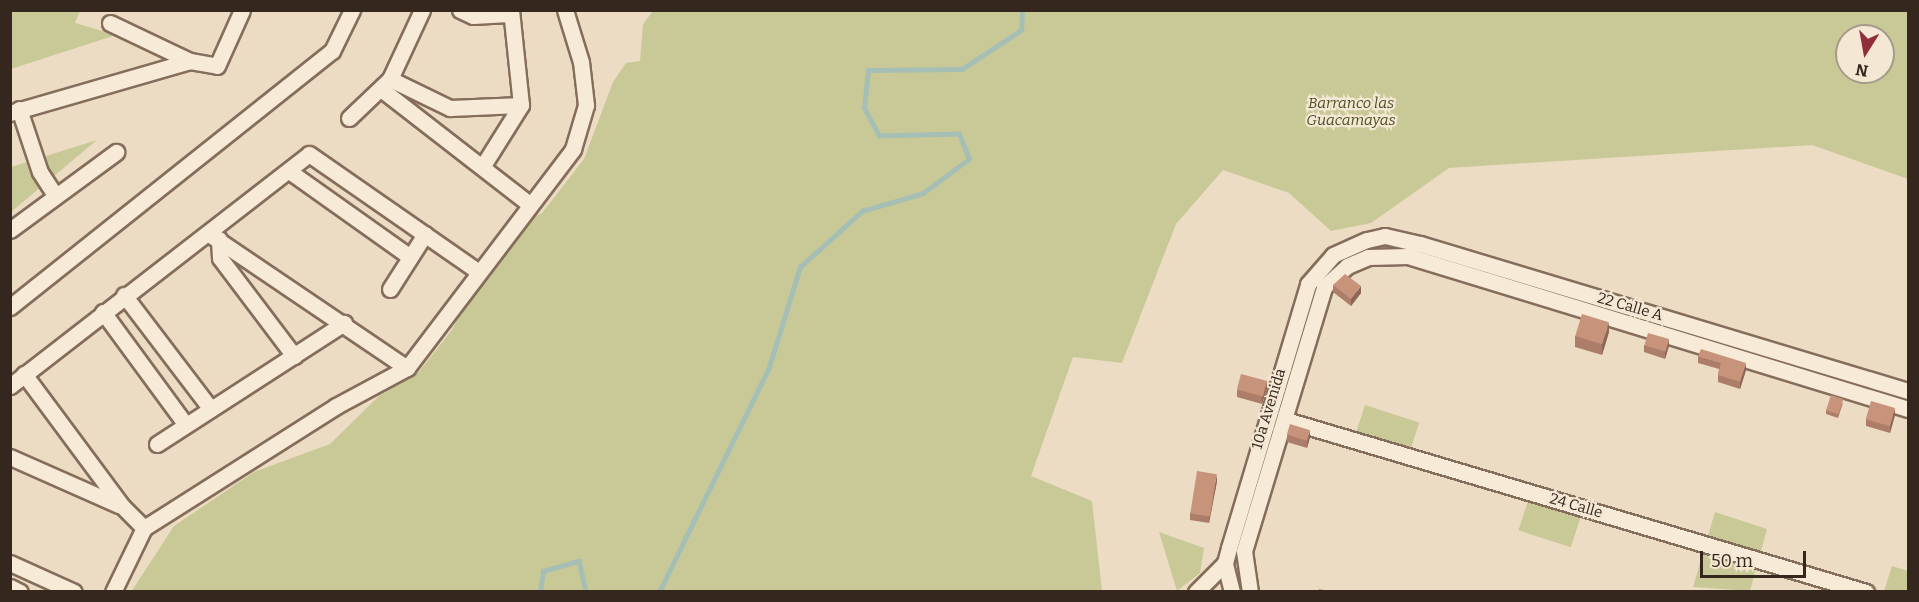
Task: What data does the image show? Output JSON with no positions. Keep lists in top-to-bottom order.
{
  "streets": {
    "street": ["22 Calle A", "10a Avenida", "24 Calle"]
  },
  "crossings": [
    ["22 Calle A", "10a Avenida"],
    ["10a Avenida", "24 Calle"]
  ],
  "parks": ["Barranco las Guacamayas"],
  "scale_bar": "50 m",
  "north": "bottom"
}
